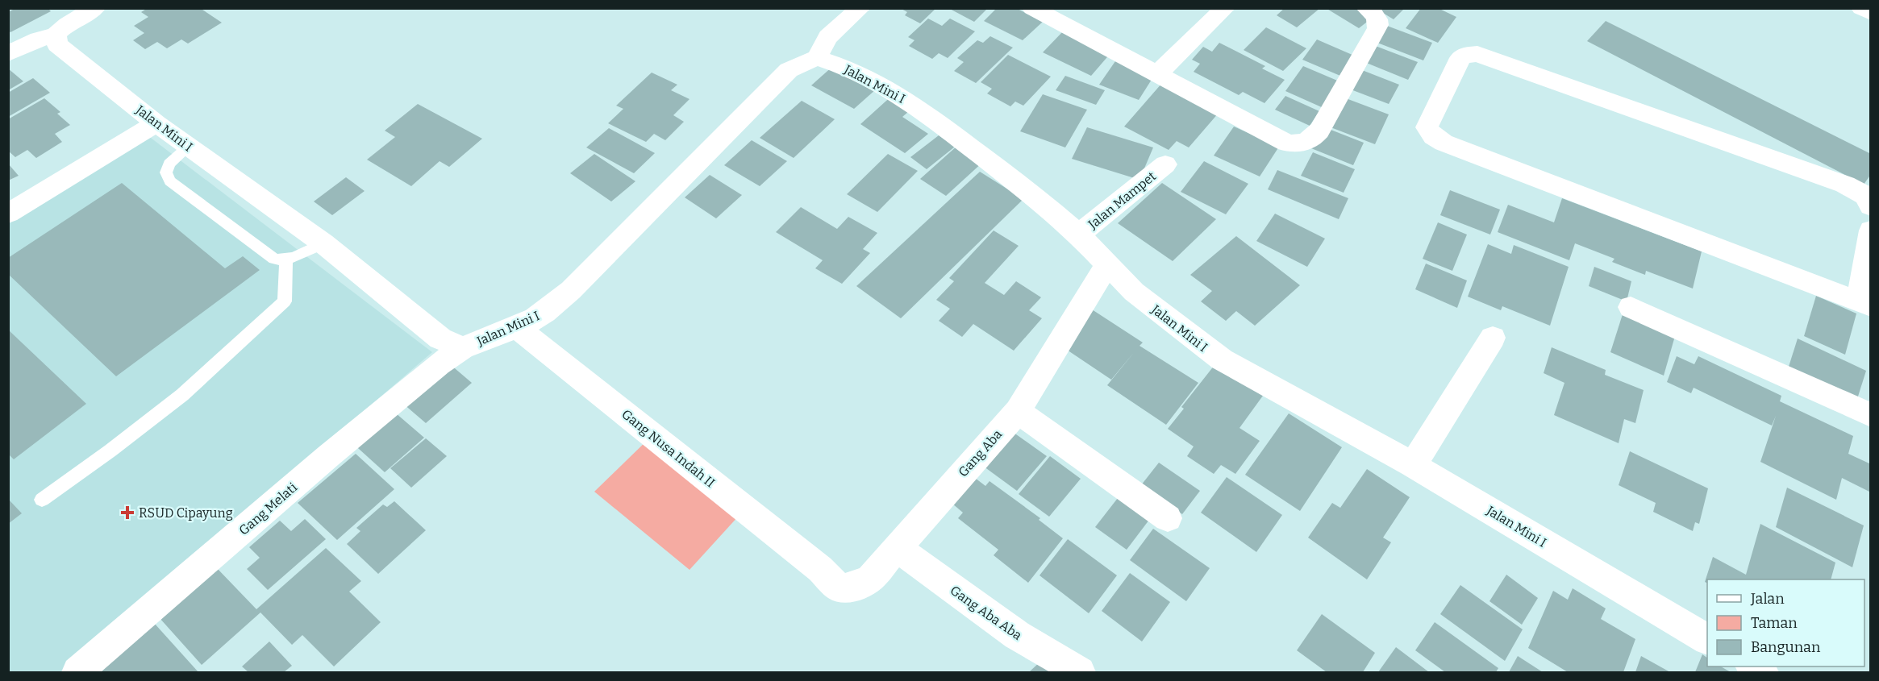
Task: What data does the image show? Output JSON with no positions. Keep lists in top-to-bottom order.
{
  "streets": {
    "street": [
      "Jalan Mini I",
      "Jalan Mampet",
      "Gang Nusa Indah II",
      "Gang Aba",
      "Gang Melati",
      "Gang Aba Aba"
    ]
  },
  "crossings": [
    ["Jalan Mini I", "Jalan Mampet"],
    ["Jalan Mini I", "Gang Nusa Indah II"],
    ["Jalan Mini I", "Gang Aba"],
    ["Jalan Mini I", "Gang Melati"],
    ["Gang Nusa Indah II", "Gang Aba"],
    ["Gang Aba", "Gang Aba Aba"]
  ],
  "places": {
    "health": ["RSUD Cipayung"]
  },
  "legend": ["Jalan", "Taman", "Bangunan"]
}
